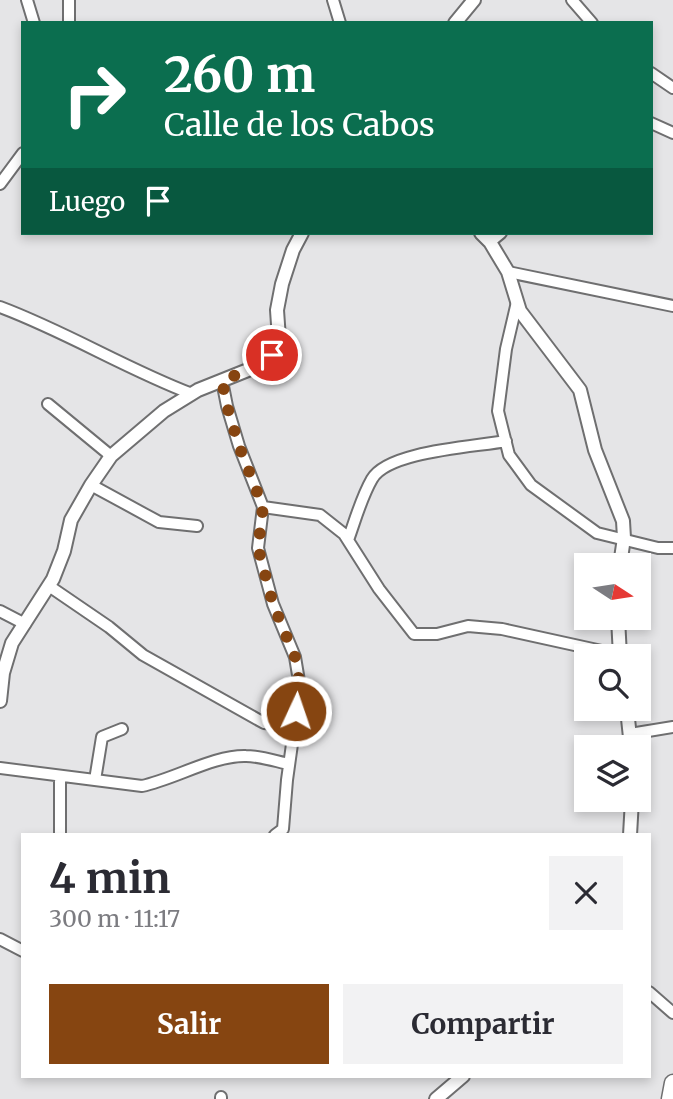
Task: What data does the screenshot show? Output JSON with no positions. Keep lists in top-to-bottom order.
{
  "north": "right",
  "page": {
    "turn": ["260 m", "Calle de los Cabos"],
    "then": "Luego",
    "heading": ["4 min", "300 m · 11:17"],
    "buttons": ["Salir", "Compartir"]
  }
}
